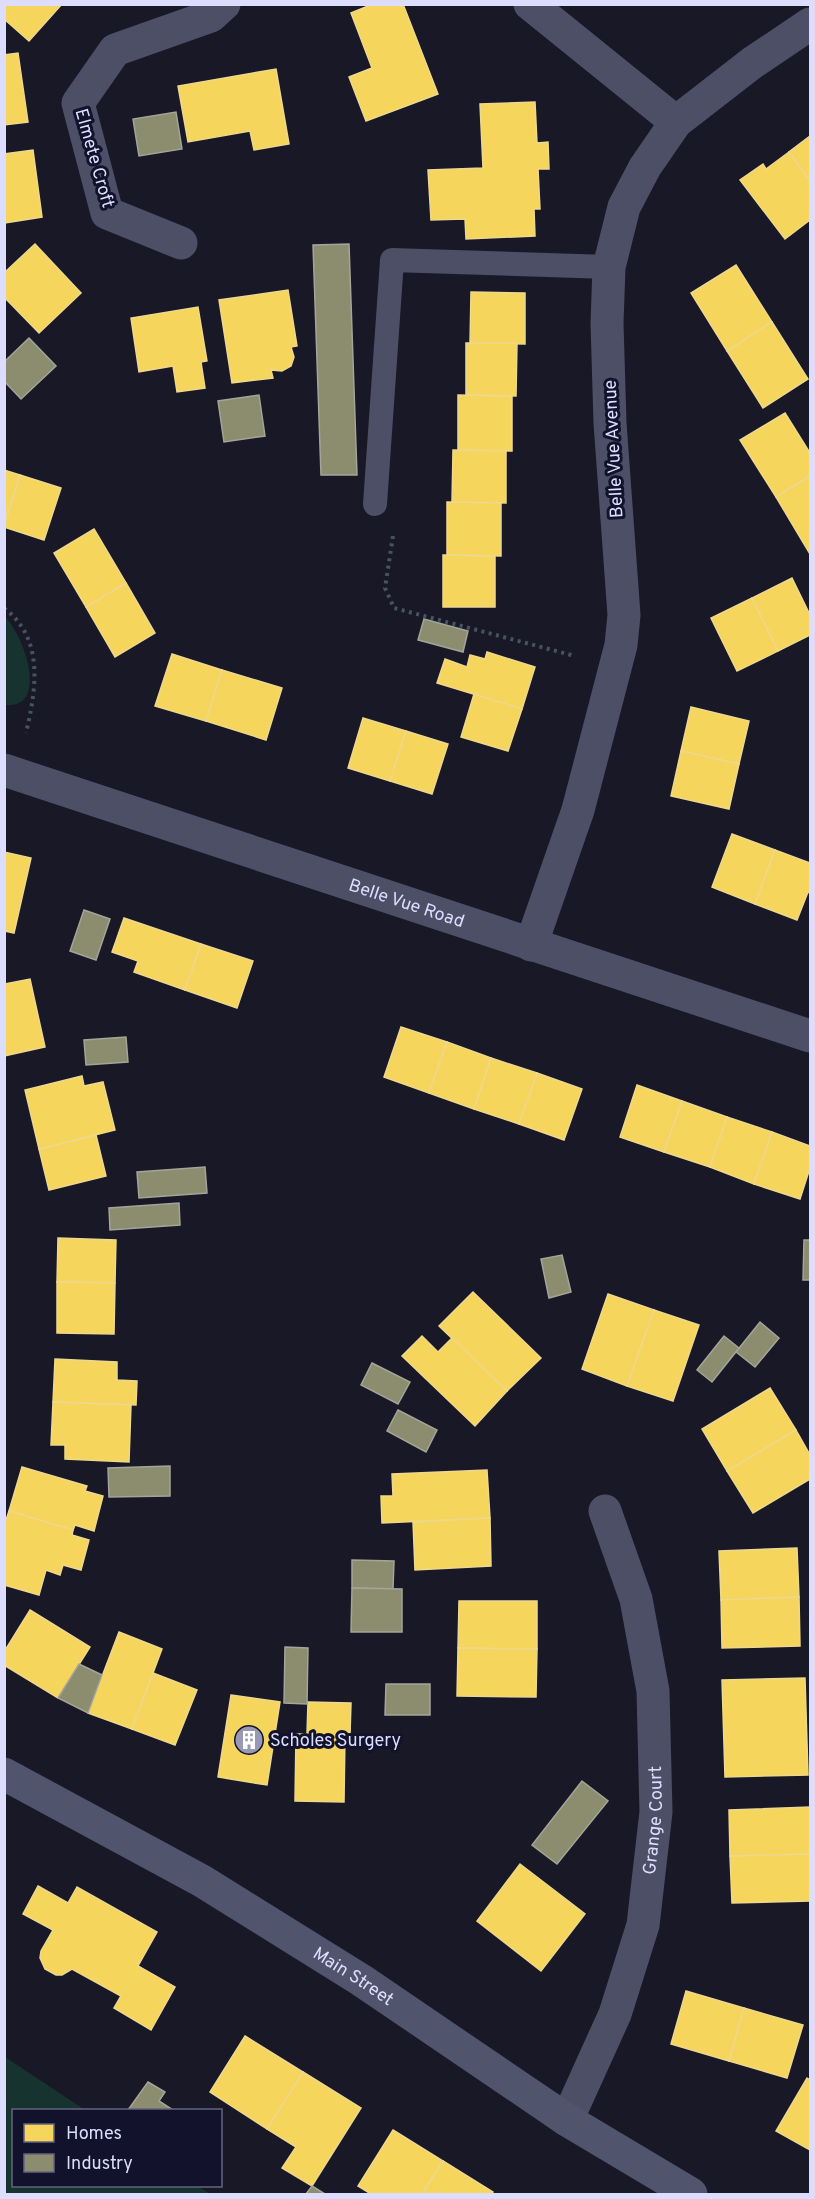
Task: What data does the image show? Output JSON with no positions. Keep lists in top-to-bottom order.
{
  "streets": {
    "street": [
      "Elmete Croft",
      "Belle Vue Avenue",
      "Belle Vue Road",
      "Grange Court",
      "Main Street"
    ]
  },
  "crossings": [
    ["Belle Vue Avenue", "Belle Vue Road"],
    ["Grange Court", "Main Street"]
  ],
  "places": {
    "building": ["Scholes Surgery"]
  },
  "legend": ["Homes", "Industry"]
}
